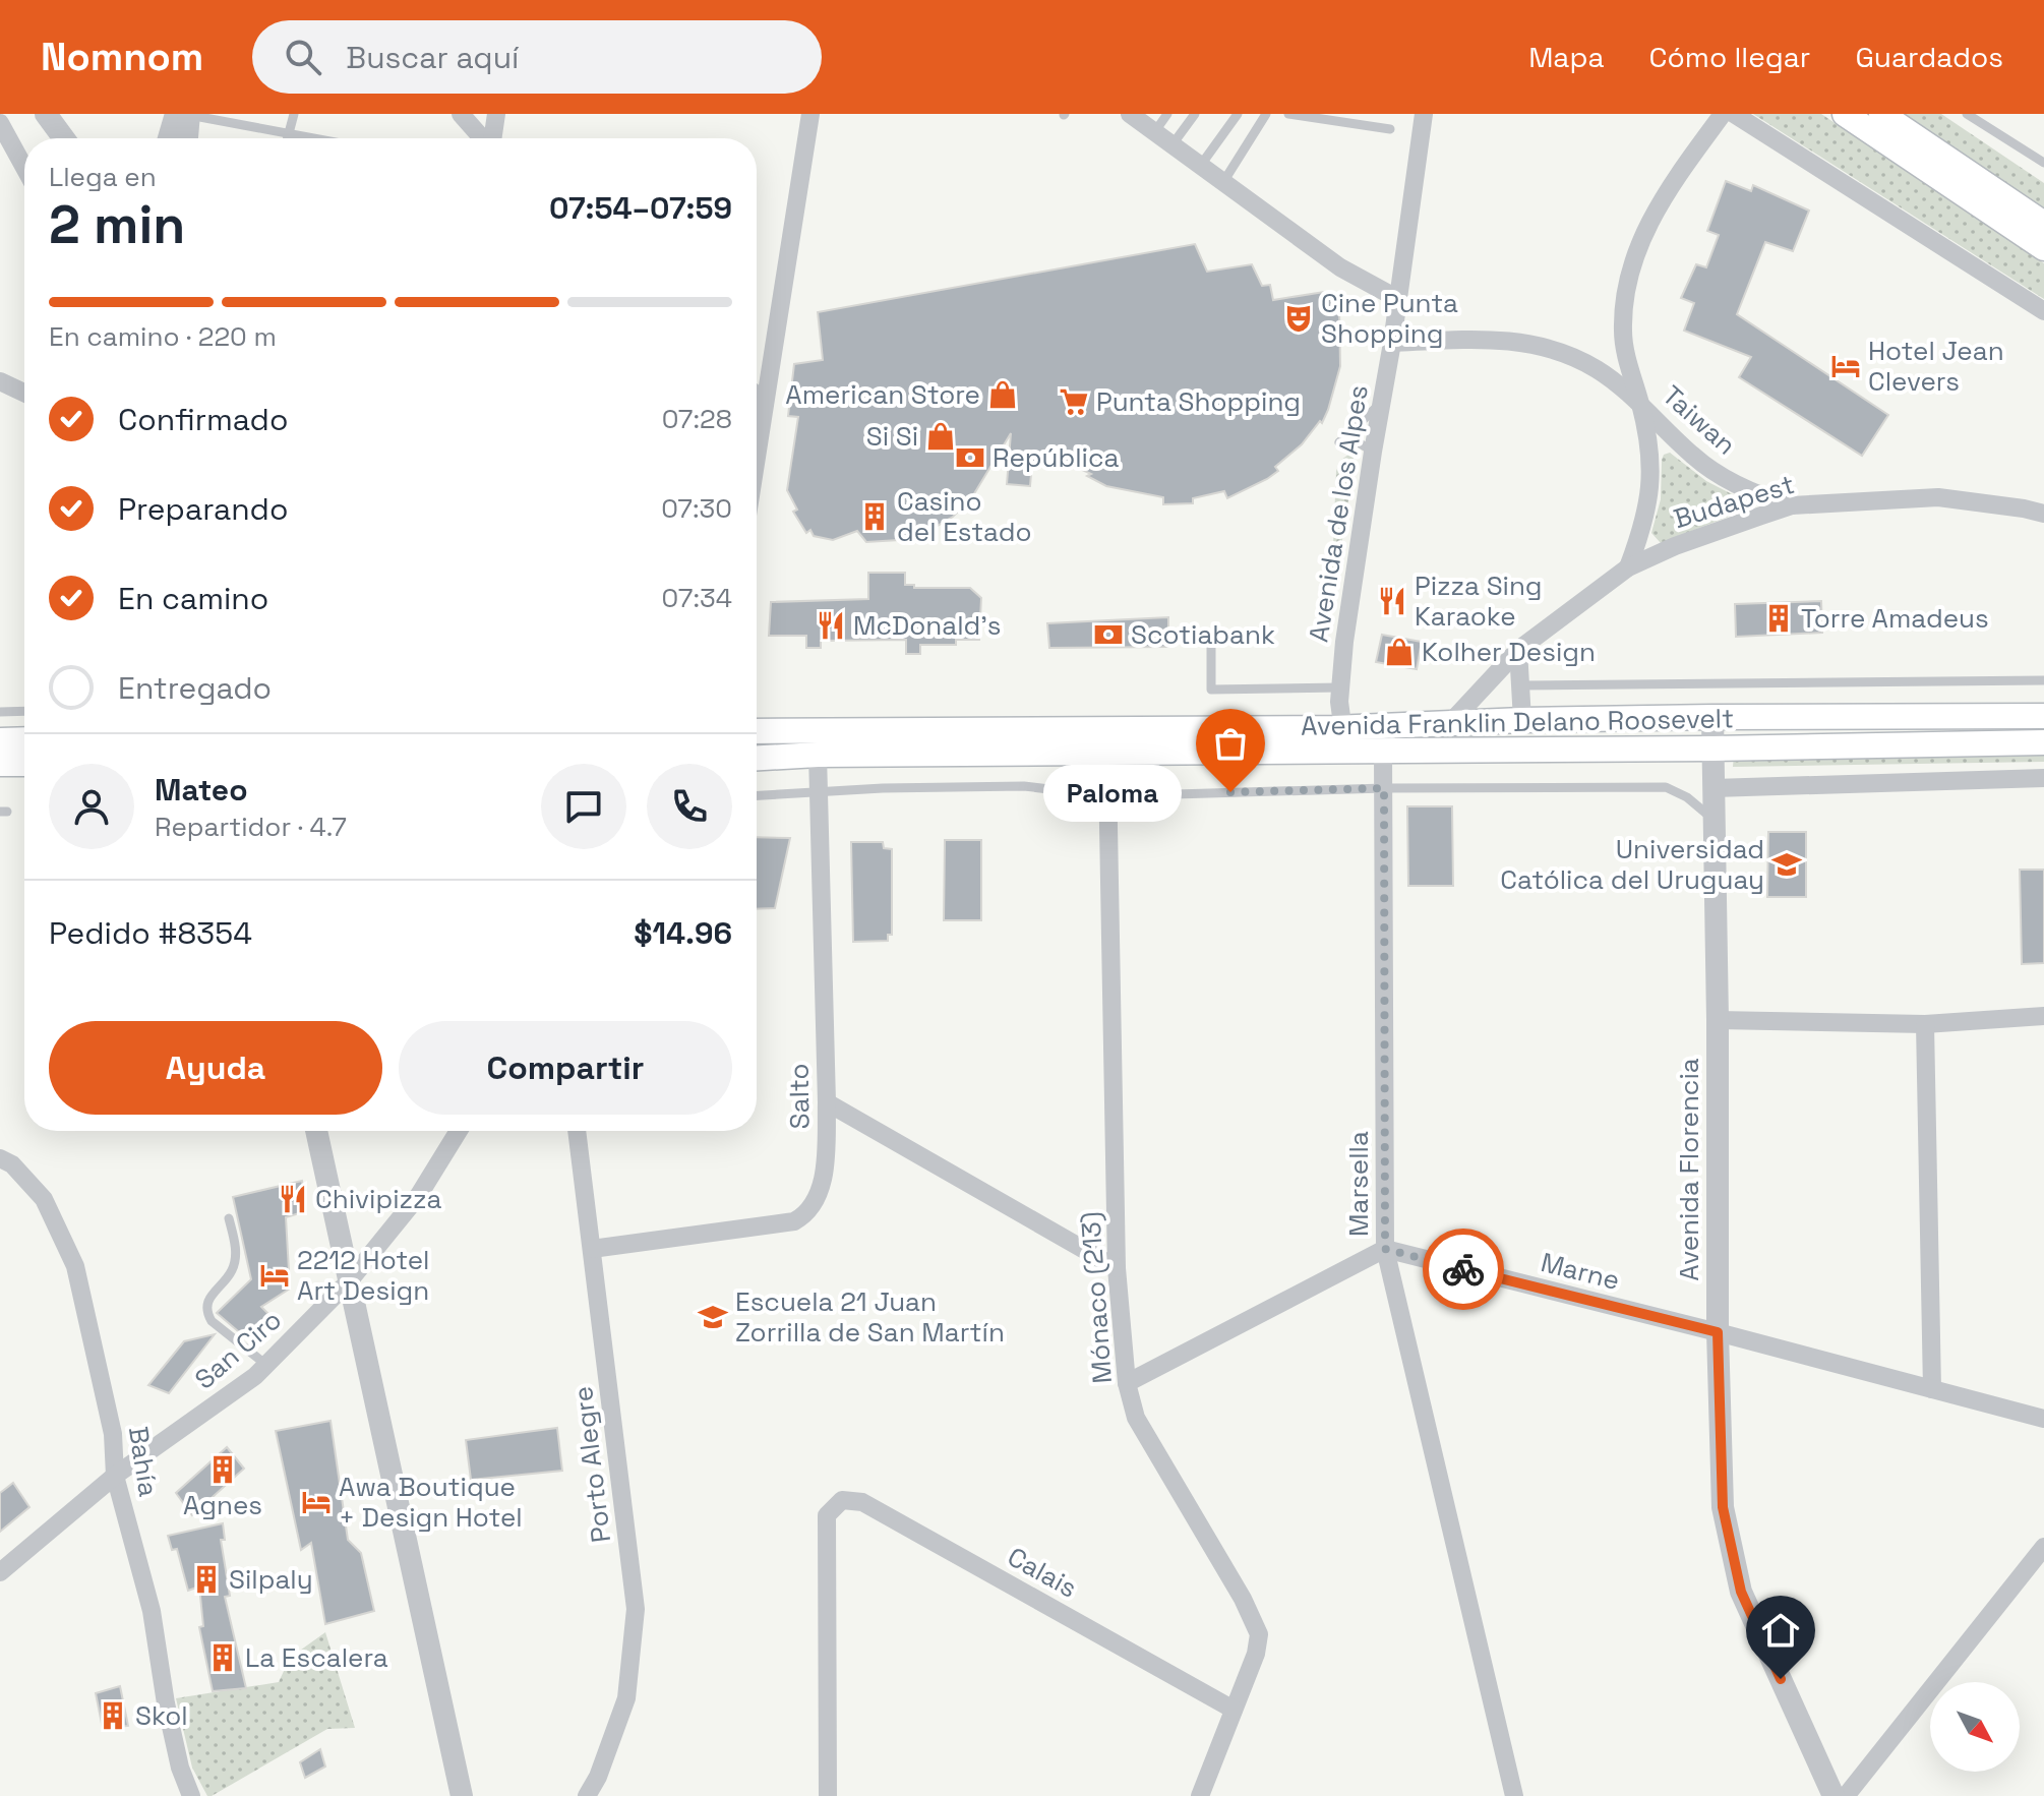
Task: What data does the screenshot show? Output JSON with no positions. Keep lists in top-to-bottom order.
{
  "streets": {
    "main road": ["Avenida Franklin Delano Roosevelt"],
    "street": [
      "Taiwan",
      "Budapest",
      "Avenida de los Alpes",
      "Salto",
      "Avenida Florencia",
      "Marsella",
      "Marne",
      "Mónaco (213)",
      "San Ciro",
      "Bahía",
      "Porto Alegre",
      "Calais"
    ]
  },
  "crossings": [
    ["Taiwan", "Budapest"],
    ["Budapest", "Avenida Franklin Delano Roosevelt"],
    ["Avenida de los Alpes", "Avenida Franklin Delano Roosevelt"],
    ["Avenida Franklin Delano Roosevelt", "Salto"],
    ["Avenida Franklin Delano Roosevelt", "Avenida Florencia"],
    ["Avenida Franklin Delano Roosevelt", "Marsella"],
    ["Avenida Franklin Delano Roosevelt", "Mónaco (213)"],
    ["Salto", "Porto Alegre"],
    ["Avenida Florencia", "Marne"],
    ["Marsella", "Marne"],
    ["Mónaco (213)", "Calais"],
    ["San Ciro", "Bahía"]
  ],
  "places": {
    "theatre": ["Cine Punta Shopping"],
    "hotel": ["Hotel Jean Clevers", "2212 Hotel Art Design", "Awa Boutique + Design Hotel"],
    "shop": ["American Store", "Si Si", "Kolher Design"],
    "supermarket": ["Punta Shopping"],
    "bank": ["República", "Scotiabank"],
    "building": [
      "Casino del Estado",
      "Torre Amadeus",
      "Agnes",
      "Silpaly",
      "La Escalera",
      "Skol"
    ],
    "restaurant": ["Pizza Sing Karaoke", "McDonald's", "Chivipizza"],
    "other": ["Paloma"],
    "school or university": ["Universidad Católica del Uruguay", "Escuela 21 Juan Zorrilla de San Martín"]
  },
  "north": "bottom right",
  "page": {
    "header": "Nomnom",
    "search": "Buscar aquí",
    "nav": ["Mapa", "Cómo llegar", "Guardados"],
    "heading": ["2 min", "Llega en", "07:54–07:59"],
    "panel": [
      "Mateo",
      "Repartidor · 4.7",
      "Pedido #8354",
      "$14.96"
    ],
    "bar": "En camino · 220 m",
    "list": [
      ["Confirmado", "07:28"],
      ["Preparando", "07:30"],
      ["En camino", "07:34"],
      "Entregado"
    ],
    "bubble": "Paloma",
    "buttons": ["Ayuda", "Compartir"]
  }
}
